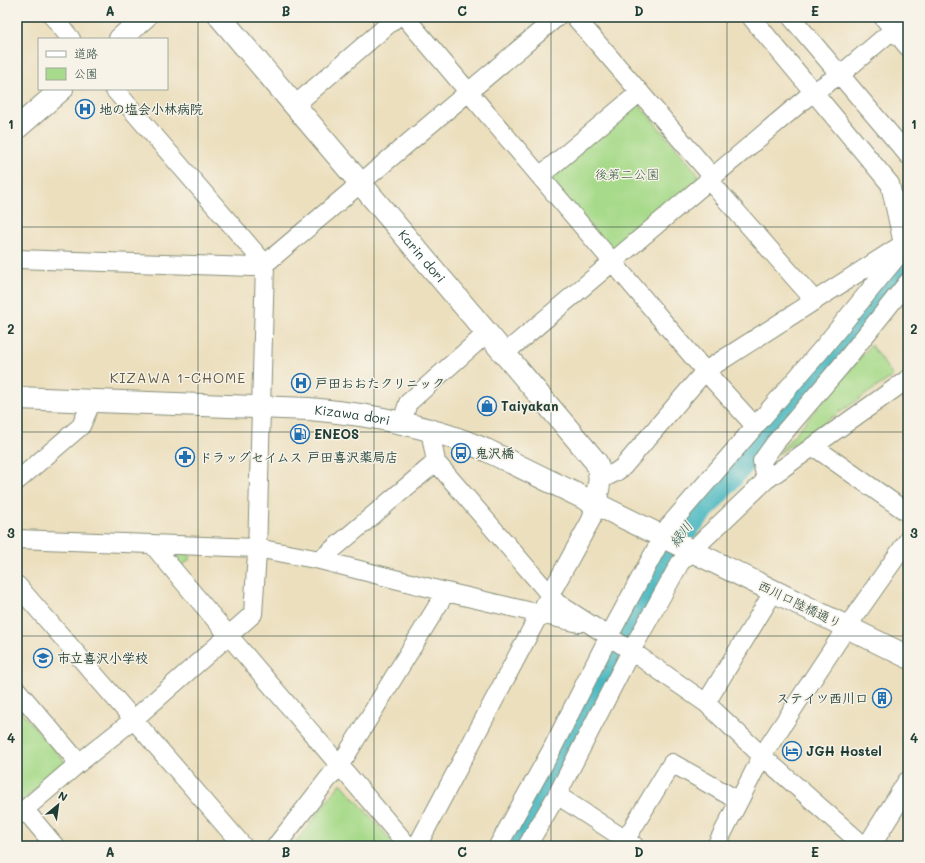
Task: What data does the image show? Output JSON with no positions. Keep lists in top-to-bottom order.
{
  "streets": {
    "street": ["Karin dori", "Kizawa dori", "西川口陸橋通り"]
  },
  "crossings": [
    ["Karin dori", "Kizawa dori"],
    ["Kizawa dori", "西川口陸橋通り"]
  ],
  "districts": ["KIZAWA 1-CHOME"],
  "water": ["緑川"],
  "parks": ["後第二公園"],
  "places": {
    "hospital": ["地の塩会小林病院", "戸田おおたクリニック"],
    "shop": ["Taiyakan"],
    "fuel station": ["ENEOS"],
    "bus stop": ["鬼沢橋"],
    "pharmacy": ["ドラッグセイムス 戸田喜沢薬局店"],
    "school or university": ["市立喜沢小学校"],
    "building": ["ステイツ西川口"],
    "hotel": ["JGH Hostel"]
  },
  "legend": ["道路", "公園"],
  "north": "top right",
  "grid": {
    "columns": [
      "A",
      "B",
      "C",
      "D",
      "E"
    ],
    "rows": [
      "1",
      "2",
      "3",
      "4"
    ]
  }
}
